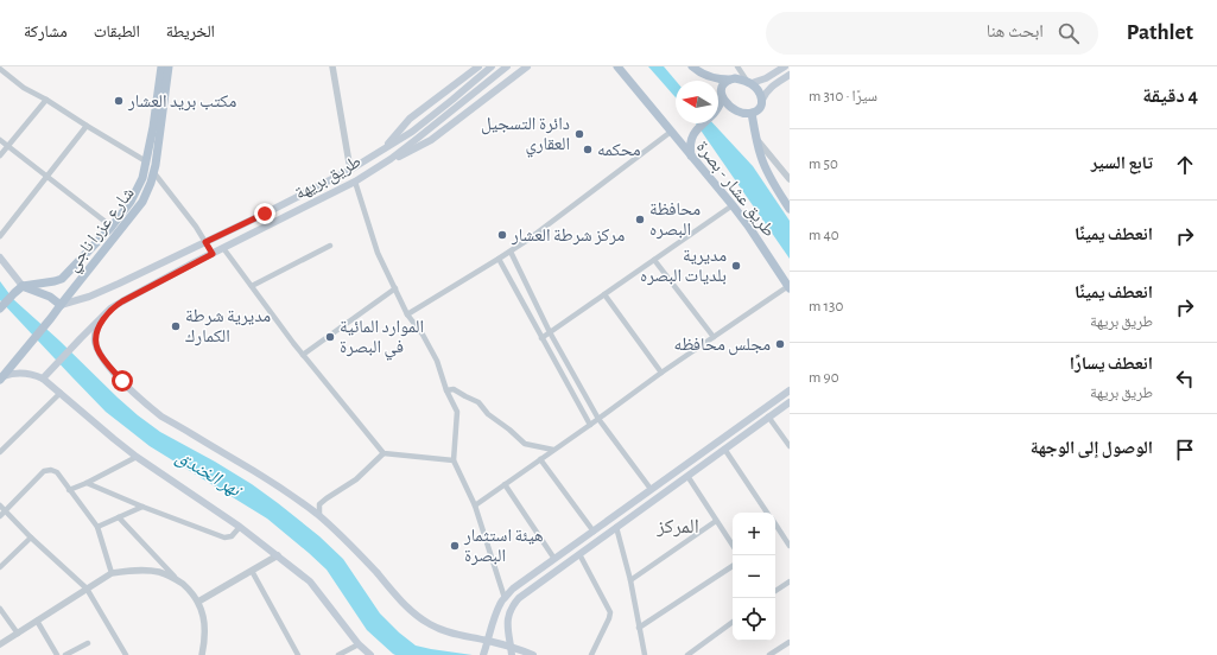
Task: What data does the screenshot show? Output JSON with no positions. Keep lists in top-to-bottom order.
{
  "streets": {
    "main road": ["طريق بريهة", "طريق عشار - بصرة", "شارع عزرا ناجي"]
  },
  "crossings": [
    ["طريق بريهة", "شارع عزرا ناجي"]
  ],
  "districts": ["المركز"],
  "water": ["نهر الخندق"],
  "places": [
    "مكتب بريد العشار",
    "دائرة التسجيل العقاري",
    "محكمه",
    "محافظة البصره",
    "مركز شرطة العشار",
    "مديرية بلديات البصره",
    "مديرية شرطة الكمارك",
    "الموارد المائية في البصرة",
    "مجلس محافظه",
    "هيئة استثمار البصرة"
  ],
  "north": "left",
  "page": {
    "header": "Pathlet",
    "search": "ابحث هنا",
    "nav": ["الخريطة", "الطبقات", "مشاركة"],
    "heading": ["4 دقيقة", "سيرًا · 310 m"],
    "list": [
      ["تابع السير", "50 m"],
      ["انعطف يمينًا", "40 m"],
      ["انعطف يمينًا", "طريق بريهة", "130 m"],
      ["انعطف يسارًا", "طريق بريهة", "90 m"],
      "الوصول إلى الوجهة"
    ],
    "map_buttons": ["+", "−"]
  }
}
